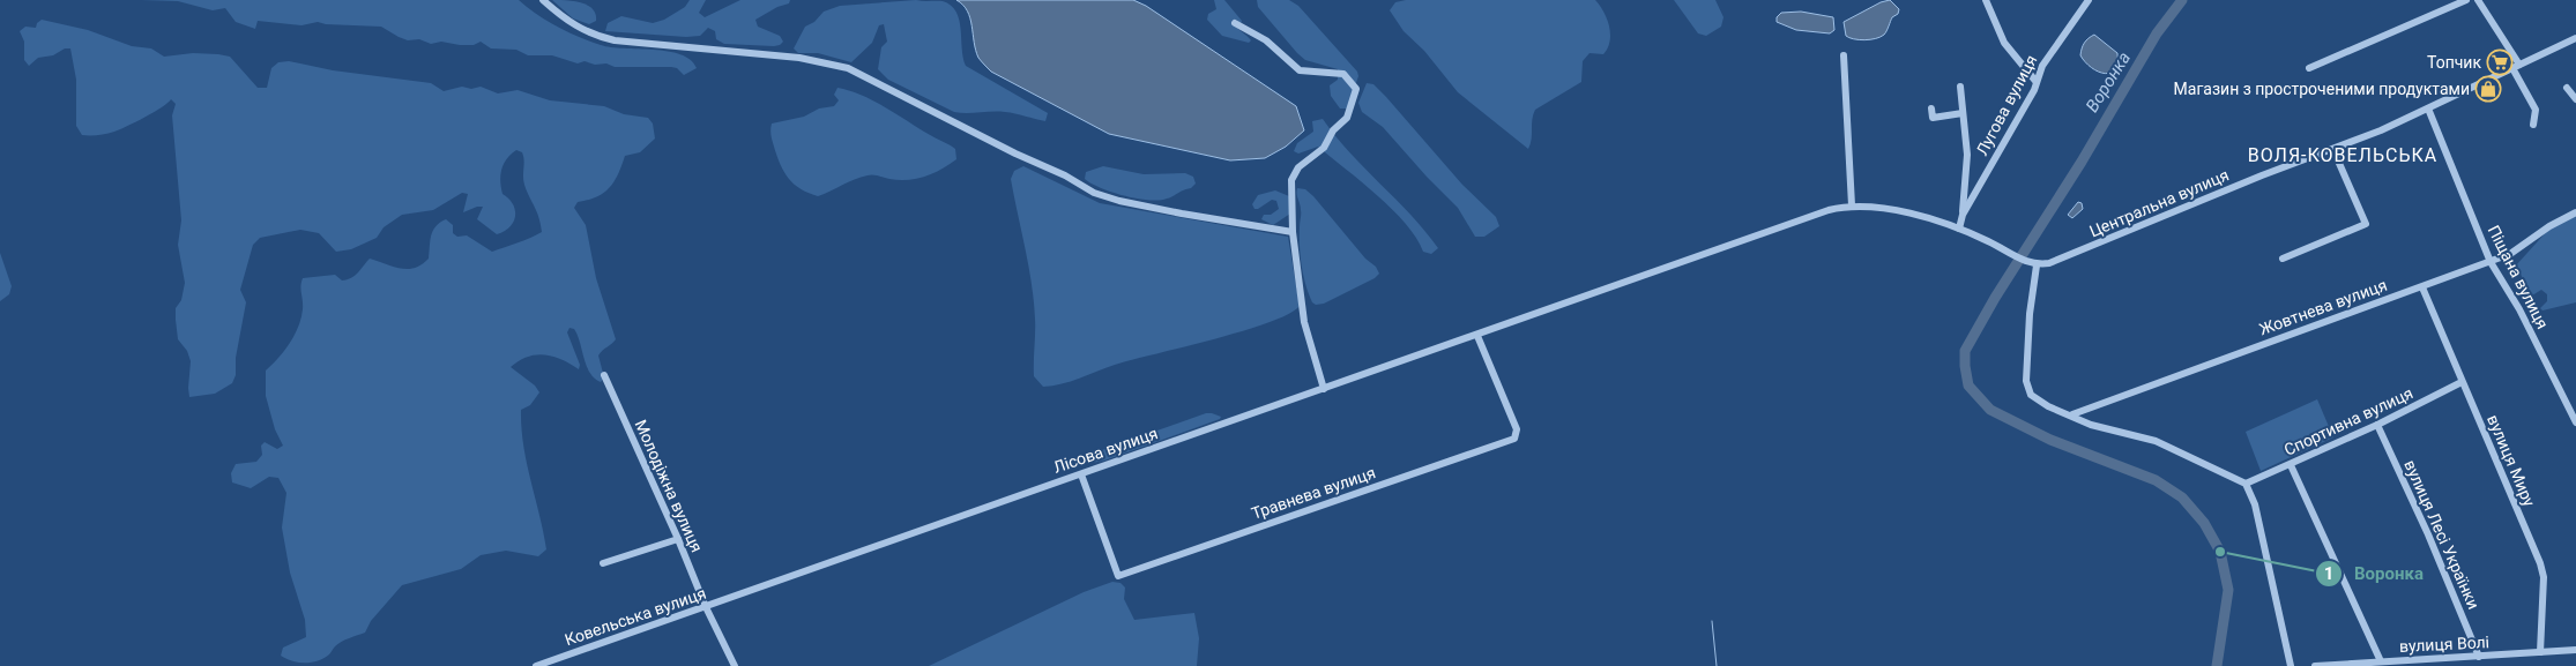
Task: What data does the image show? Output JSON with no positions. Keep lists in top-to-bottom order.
{
  "streets": {
    "street": [
      "Лугова вулиця",
      "Центральна вулиця",
      "Піщана вулиця",
      "Жовтнева вулиця",
      "Спортивна вулиця",
      "Лісова вулиця",
      "вулиця Миру",
      "Молодіжна вулиця",
      "Травнева вулиця",
      "вулиця Лесі Українки",
      "Ковельська вулиця",
      "вулиця Волі"
    ]
  },
  "crossings": [
    ["Центральна вулиця", "Піщана вулиця"],
    ["Піщана вулиця", "Жовтнева вулиця"],
    ["Жовтнева вулиця", "вулиця Миру"],
    ["Спортивна вулиця", "вулиця Миру"],
    ["Спортивна вулиця", "вулиця Лесі Українки"],
    ["Лісова вулиця", "Травнева вулиця"],
    ["Лісова вулиця", "Ковельська вулиця"],
    ["вулиця Миру", "вулиця Волі"],
    ["Молодіжна вулиця", "Ковельська вулиця"],
    ["вулиця Лесі Українки", "вулиця Волі"]
  ],
  "districts": ["ВОЛЯ-КОВЕЛЬСЬКА"],
  "water": ["Воронка"],
  "places": {
    "supermarket": ["Топчик"],
    "shop": ["Магазин з простроченими продуктами"],
    "other": ["Воронка"]
  }
}
